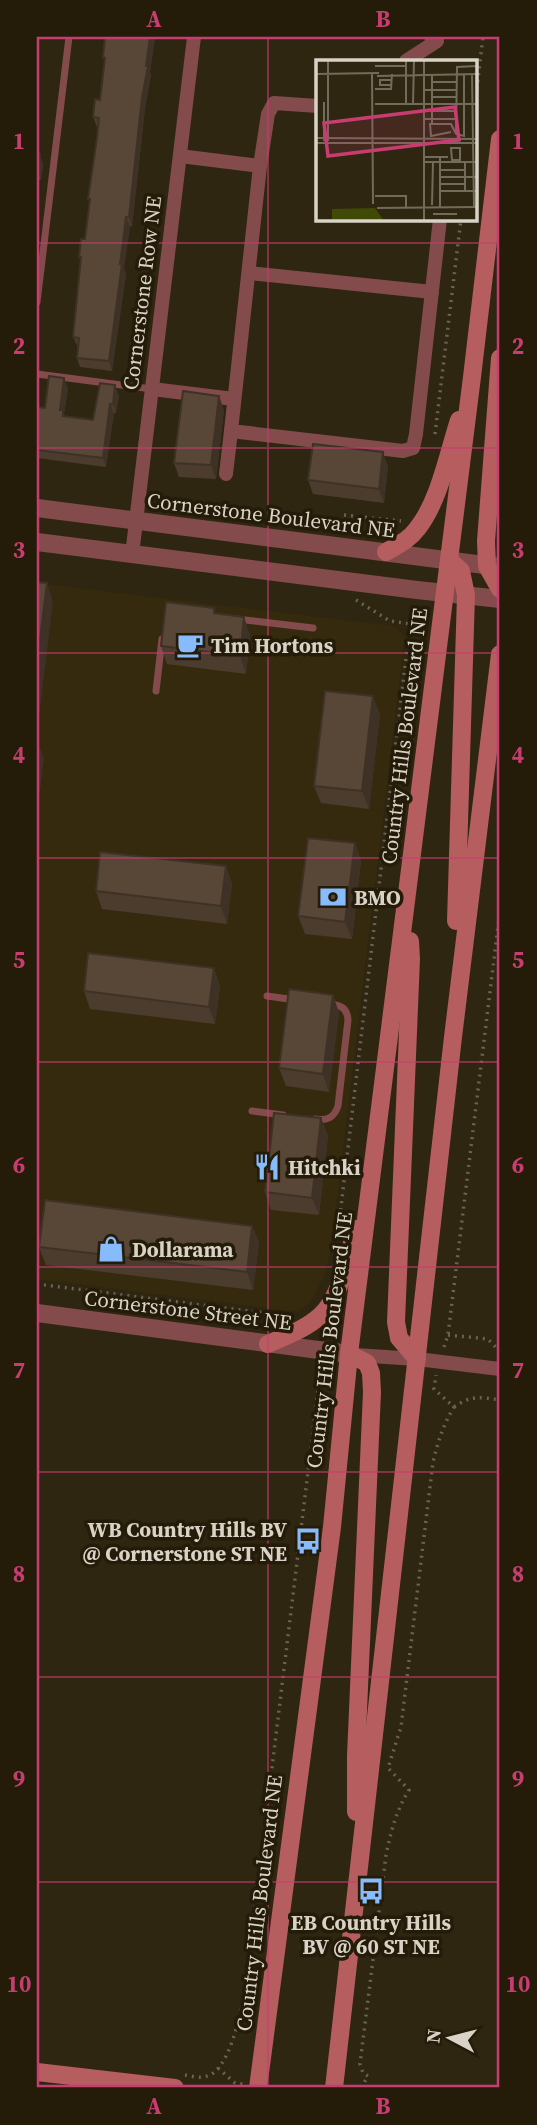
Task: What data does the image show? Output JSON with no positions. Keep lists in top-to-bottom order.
{
  "streets": {
    "main road": ["Country Hills Boulevard NE"],
    "street": ["Cornerstone Row NE", "Cornerstone Boulevard NE", "Cornerstone Street NE"]
  },
  "crossings": [
    ["Cornerstone Row NE", "Cornerstone Boulevard NE"],
    ["Cornerstone Boulevard NE", "Country Hills Boulevard NE"],
    ["Country Hills Boulevard NE", "Cornerstone Street NE"]
  ],
  "places": {
    "cafe": ["Tim Hortons"],
    "bank": ["BMO"],
    "restaurant": ["Hitchki"],
    "shop": ["Dollarama"],
    "bus stop": ["WB Country Hills BV @ Cornerstone ST NE", "EB Country Hills BV @ 60 ST NE"]
  },
  "north": "left",
  "grid": {
    "columns": ["A", "B"],
    "rows": [
      "1",
      "2",
      "3",
      "4",
      "5",
      "6",
      "7",
      "8",
      "9",
      "10"
    ]
  }
}
